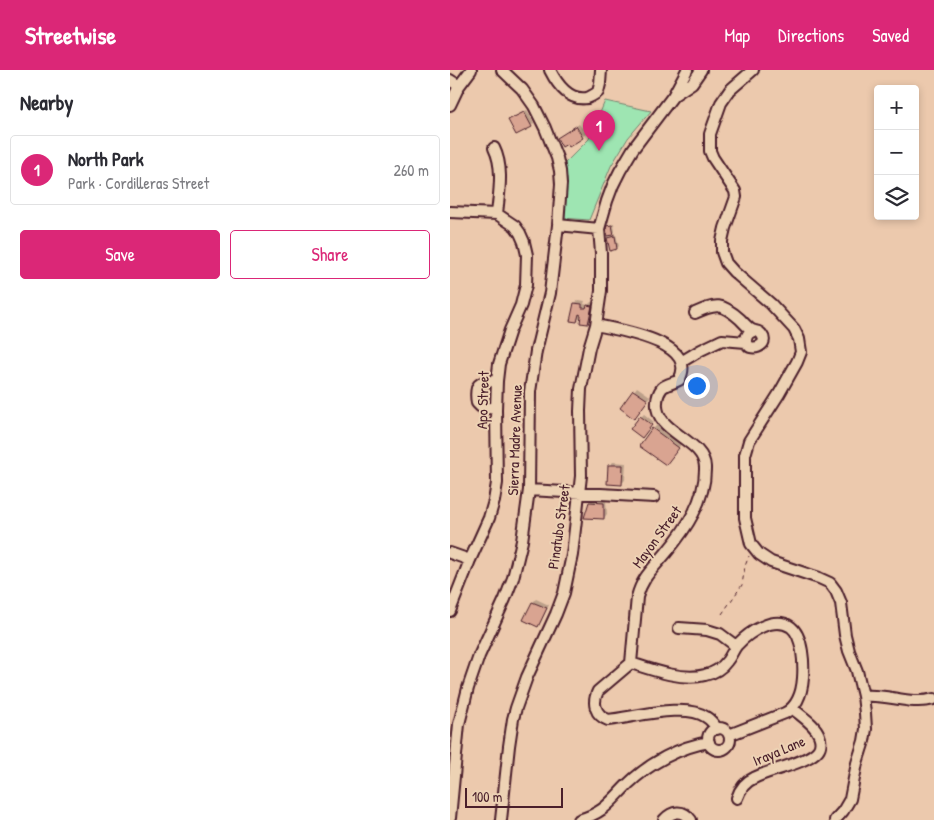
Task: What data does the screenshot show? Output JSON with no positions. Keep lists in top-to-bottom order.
{
  "streets": {
    "street": [
      "Apo Street",
      "Sierra Madre Avenue",
      "Pinatubo Street",
      "Mayon Street",
      "Iraya Lane"
    ]
  },
  "scale_bar": "100 m",
  "page": {
    "header": "Streetwise",
    "nav": ["Map", "Directions", "Saved"],
    "heading": "Nearby",
    "map_buttons": ["+", "−"],
    "pins": "1",
    "list": [
      {
        "mark": "1",
        "name": "North Park",
        "note": "Park · Cordilleras Street",
        "value": "260 m"
      }
    ],
    "buttons": ["Save", "Share"],
    "scale": "100 m"
  }
}
